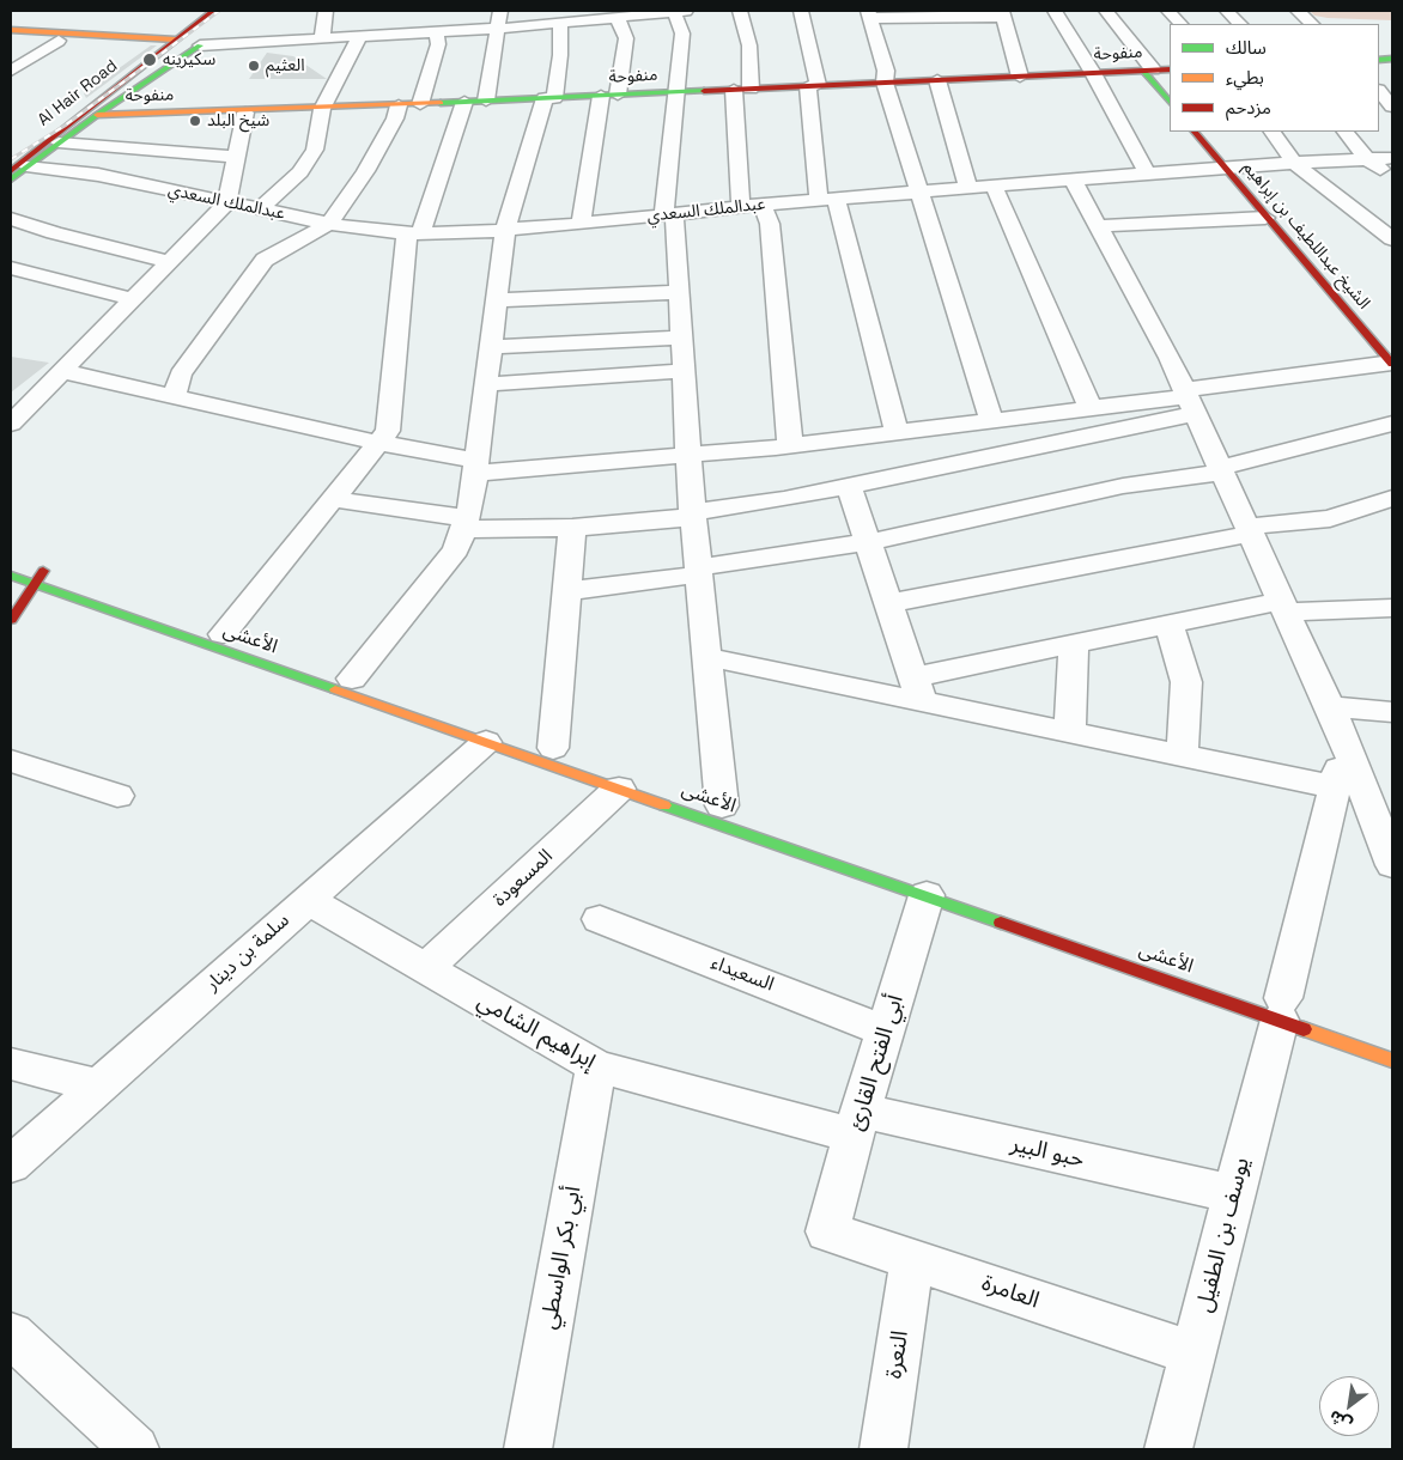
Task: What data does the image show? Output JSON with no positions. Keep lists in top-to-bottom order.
{
  "streets": {
    "street": [
      "منفوحة",
      "Al Hair Road",
      "عبدالملك السعدي",
      "الشيخ عبداللطيف بن إبراهيم",
      "الأعشى",
      "المسعودة",
      "سلمة بن دينار",
      "السعيداء",
      "إبراهيم الشامي",
      "أبي الفتح القارئ",
      "حبو البير",
      "يوسف بن الطفيل",
      "أبي بكر الواسطي",
      "العامرة",
      "النعرة"
    ]
  },
  "crossings": [
    ["Al Hair Road", "عبدالملك السعدي"],
    ["عبدالملك السعدي", "الشيخ عبداللطيف بن إبراهيم"],
    ["الأعشى", "المسعودة"],
    ["الأعشى", "سلمة بن دينار"],
    ["الأعشى", "أبي الفتح القارئ"],
    ["الأعشى", "يوسف بن الطفيل"],
    ["المسعودة", "إبراهيم الشامي"],
    ["سلمة بن دينار", "إبراهيم الشامي"],
    ["السعيداء", "أبي الفتح القارئ"],
    ["إبراهيم الشامي", "أبي الفتح القارئ"],
    ["إبراهيم الشامي", "حبو البير"],
    ["إبراهيم الشامي", "أبي بكر الواسطي"],
    ["أبي الفتح القارئ", "حبو البير"],
    ["أبي الفتح القارئ", "العامرة"],
    ["حبو البير", "يوسف بن الطفيل"],
    ["يوسف بن الطفيل", "العامرة"],
    ["العامرة", "النعرة"]
  ],
  "places": ["سكيرينه", "العثيم", "شيخ البلد"],
  "legend": ["سالك", "بطيء", "مزدحم"],
  "north": "bottom left"
}
